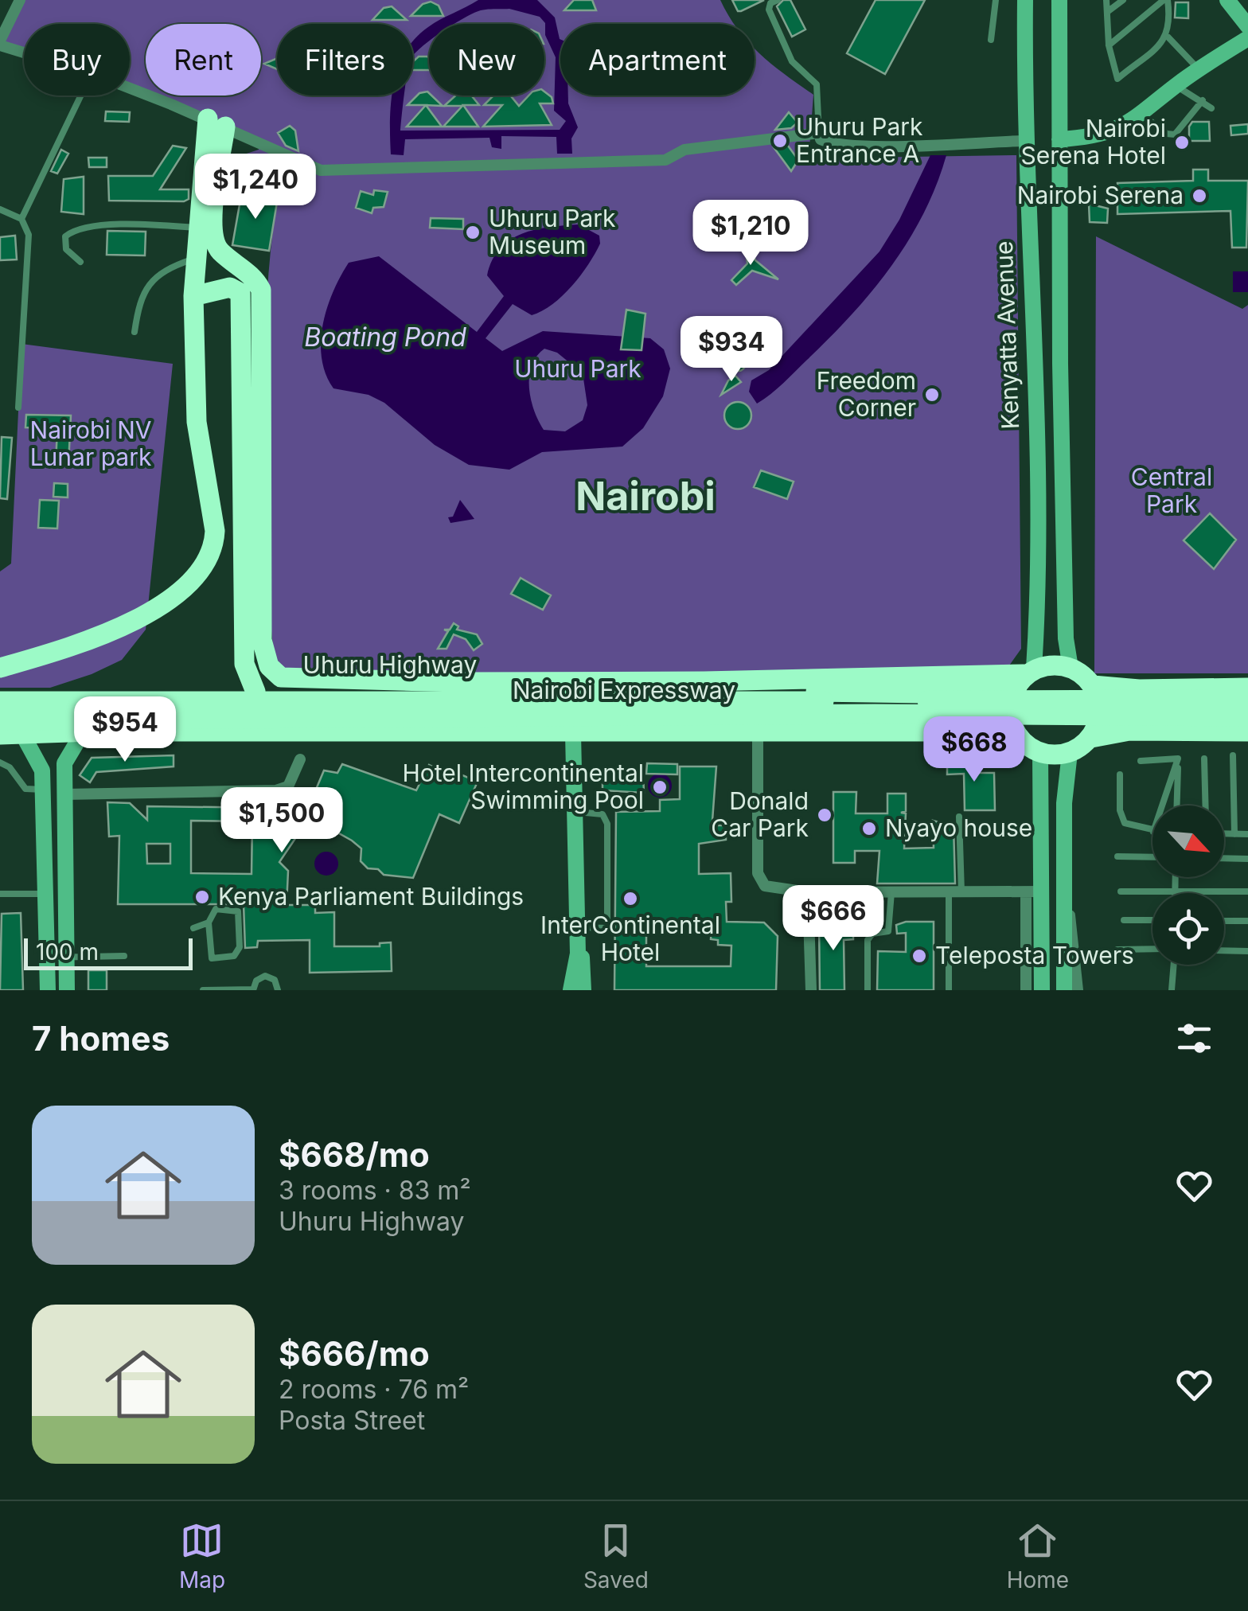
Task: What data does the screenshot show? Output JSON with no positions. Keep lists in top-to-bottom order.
{
  "streets": {
    "highway": ["Uhuru Highway", "Nairobi Expressway"],
    "main road": ["Kenyatta Avenue"]
  },
  "crossings": [
    ["Kenyatta Avenue", "Uhuru Highway"]
  ],
  "districts": ["Nairobi"],
  "water": ["Boating Pond"],
  "parks": ["Uhuru Park", "Nairobi NV Lunar park", "Central Park"],
  "places": [
    "Uhuru Park Entrance A",
    "Nairobi Serena Hotel",
    "Nairobi Serena",
    "Uhuru Park Museum",
    "Freedom Corner",
    "Hotel Intercontinental Swimming Pool",
    "Donald Car Park",
    "Nyayo house",
    "Kenya Parliament Buildings",
    "InterContinental Hotel",
    "Teleposta Towers"
  ],
  "scale_bar": "100 m",
  "north": "bottom right",
  "page": {
    "chip": [
      "Buy",
      "Rent",
      "Filters",
      "New",
      "Apartment"
    ],
    "price": [
      "$1,240",
      "$1,210",
      "$934",
      "$954",
      "$668",
      "$1,500",
      "$666"
    ],
    "scale": "100 m",
    "heading": "7 homes",
    "list": [
      {
        "name": "$668/mo",
        "note": "3 rooms · 83 m² · Uhuru Highway"
      },
      {
        "name": "$666/mo",
        "note": "2 rooms · 76 m² · Posta Street"
      }
    ],
    "tabs": ["Map", "Saved", "Home"]
  }
}
